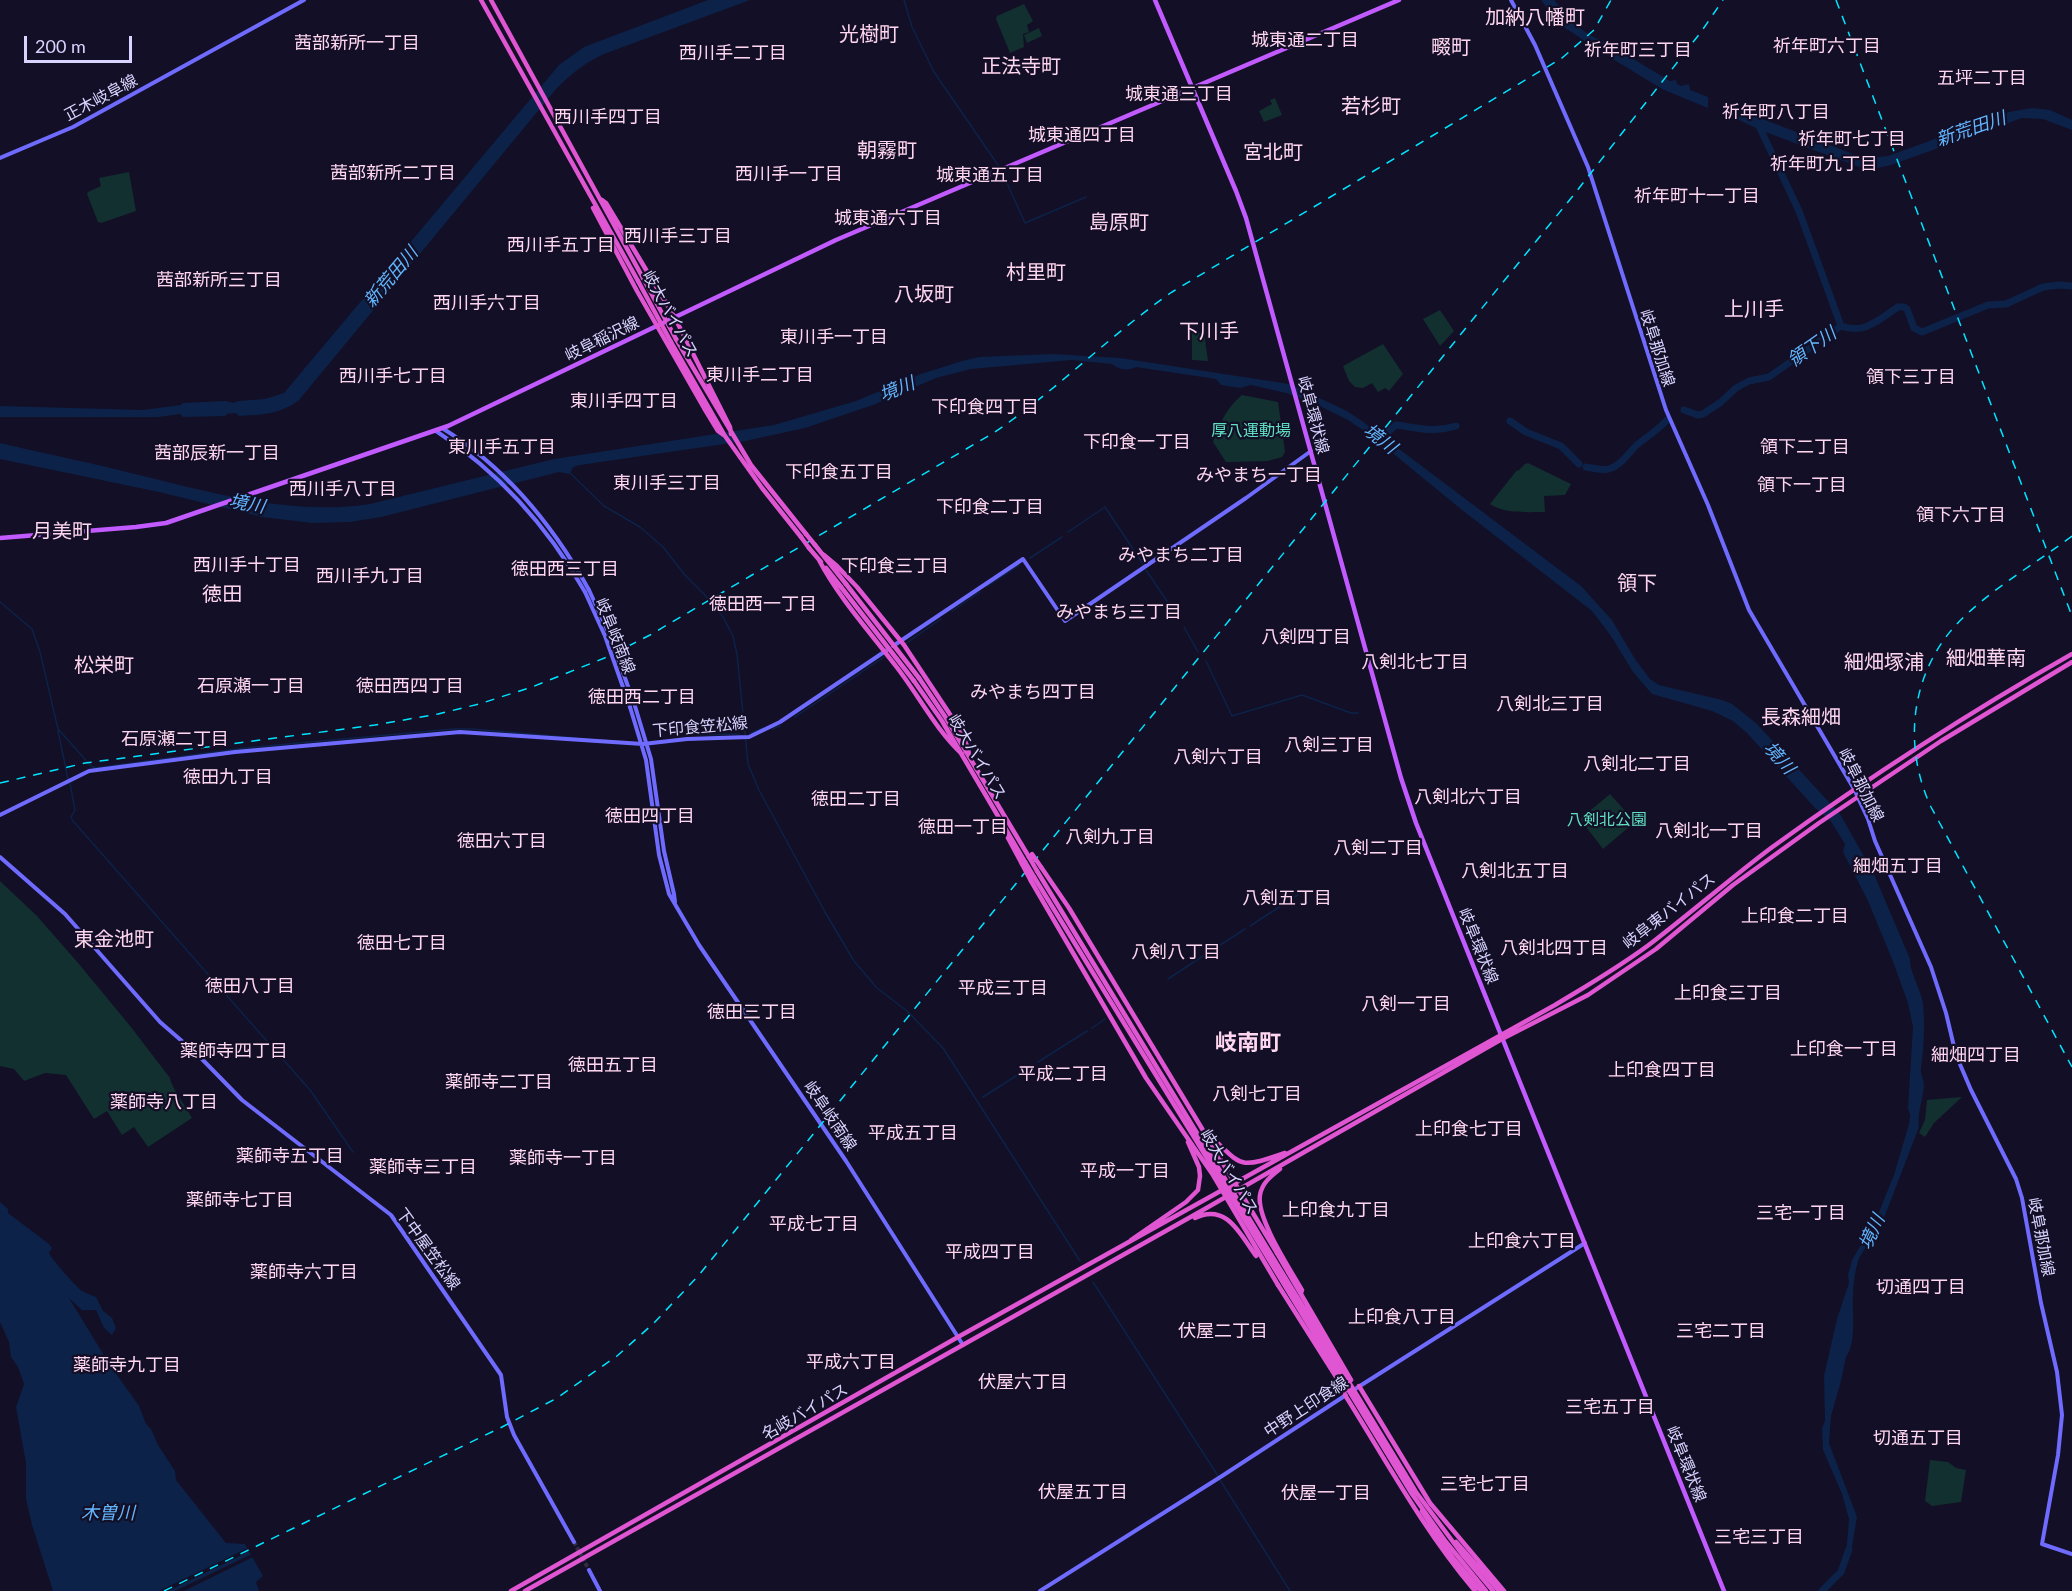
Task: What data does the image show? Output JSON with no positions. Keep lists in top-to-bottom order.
{
  "streets": {
    "highway": ["岐大バイパス", "岐阜東バイパス", "名岐バイパス"],
    "main road": [
      "正木岐阜線",
      "岐阜稲沢線",
      "岐阜那加線",
      "岐阜環状線",
      "岐阜岐南線",
      "下印食笠松線",
      "下中屋笠松線",
      "中野上印食線"
    ]
  },
  "crossings": [
    ["岐阜稲沢線", "岐阜環状線"],
    ["岐阜稲沢線", "岐阜岐南線"],
    ["岐阜那加線", "岐阜東バイパス"],
    ["岐阜環状線", "下印食笠松線"],
    ["岐阜環状線", "岐阜東バイパス"],
    ["岐阜環状線", "中野上印食線"],
    ["岐阜岐南線", "下印食笠松線"],
    ["岐阜岐南線", "名岐バイパス"],
    ["岐阜東バイパス", "名岐バイパス"]
  ],
  "districts": [
    "加納八幡町",
    "光樹町",
    "城東通二丁目",
    "茜部新所一丁目",
    "祈年町六丁目",
    "畷町",
    "祈年町三丁目",
    "西川手二丁目",
    "正法寺町",
    "五坪二丁目",
    "城東通三丁目",
    "若杉町",
    "祈年町八丁目",
    "西川手四丁目",
    "城東通四丁目",
    "祈年町七丁目",
    "朝霧町",
    "宮北町",
    "祈年町九丁目",
    "茜部新所二丁目",
    "西川手一丁目",
    "城東通五丁目",
    "祈年町十一丁目",
    "城東通六丁目",
    "島原町",
    "西川手三丁目",
    "西川手五丁目",
    "村里町",
    "茜部新所三丁目",
    "八坂町",
    "西川手六丁目",
    "上川手",
    "下川手",
    "東川手一丁目",
    "東川手二丁目",
    "西川手七丁目",
    "領下三丁目",
    "東川手四丁目",
    "下印食四丁目",
    "下印食一丁目",
    "東川手五丁目",
    "領下二丁目",
    "茜部辰新一丁目",
    "下印食五丁目",
    "みやまち一丁目",
    "東川手三丁目",
    "領下一丁目",
    "西川手八丁目",
    "下印食二丁目",
    "領下六丁目",
    "月美町",
    "みやまち二丁目",
    "西川手十丁目",
    "下印食三丁目",
    "徳田西三丁目",
    "西川手九丁目",
    "領下",
    "徳田",
    "徳田西一丁目",
    "みやまち三丁目",
    "八剣四丁目",
    "細畑華南",
    "八剣北七丁目",
    "細畑塚浦",
    "松栄町",
    "石原瀬一丁目",
    "徳田西四丁目",
    "みやまち四丁目",
    "徳田西二丁目",
    "八剣北三丁目",
    "長森細畑",
    "石原瀬二丁目",
    "八剣三丁目",
    "八剣六丁目",
    "八剣北二丁目",
    "徳田九丁目",
    "八剣北六丁目",
    "徳田二丁目",
    "徳田四丁目",
    "徳田一丁目",
    "八剣北一丁目",
    "八剣九丁目",
    "徳田六丁目",
    "八剣二丁目",
    "細畑五丁目",
    "八剣北五丁目",
    "八剣五丁目",
    "上印食二丁目",
    "東金池町",
    "徳田七丁目",
    "八剣北四丁目",
    "八剣八丁目",
    "徳田八丁目",
    "平成三丁目",
    "上印食三丁目",
    "八剣一丁目",
    "徳田三丁目",
    "岐南町",
    "上印食一丁目",
    "薬師寺四丁目",
    "細畑四丁目",
    "徳田五丁目",
    "上印食四丁目",
    "平成二丁目",
    "薬師寺二丁目",
    "八剣七丁目",
    "薬師寺八丁目",
    "上印食七丁目",
    "平成五丁目",
    "薬師寺五丁目",
    "薬師寺一丁目",
    "薬師寺三丁目",
    "平成一丁目",
    "薬師寺七丁目",
    "上印食九丁目",
    "三宅一丁目",
    "平成七丁目",
    "上印食六丁目",
    "平成四丁目",
    "薬師寺六丁目",
    "切通四丁目",
    "上印食八丁目",
    "伏屋二丁目",
    "三宅二丁目",
    "平成六丁目",
    "薬師寺九丁目",
    "伏屋六丁目",
    "三宅五丁目",
    "切通五丁目",
    "三宅七丁目",
    "伏屋五丁目",
    "伏屋一丁目",
    "三宅三丁目"
  ],
  "water": [
    "新荒田川",
    "領下川",
    "境川",
    "木曽川"
  ],
  "parks": ["厚八運動場", "八剣北公園"],
  "scale_bar": "200 m"
}
